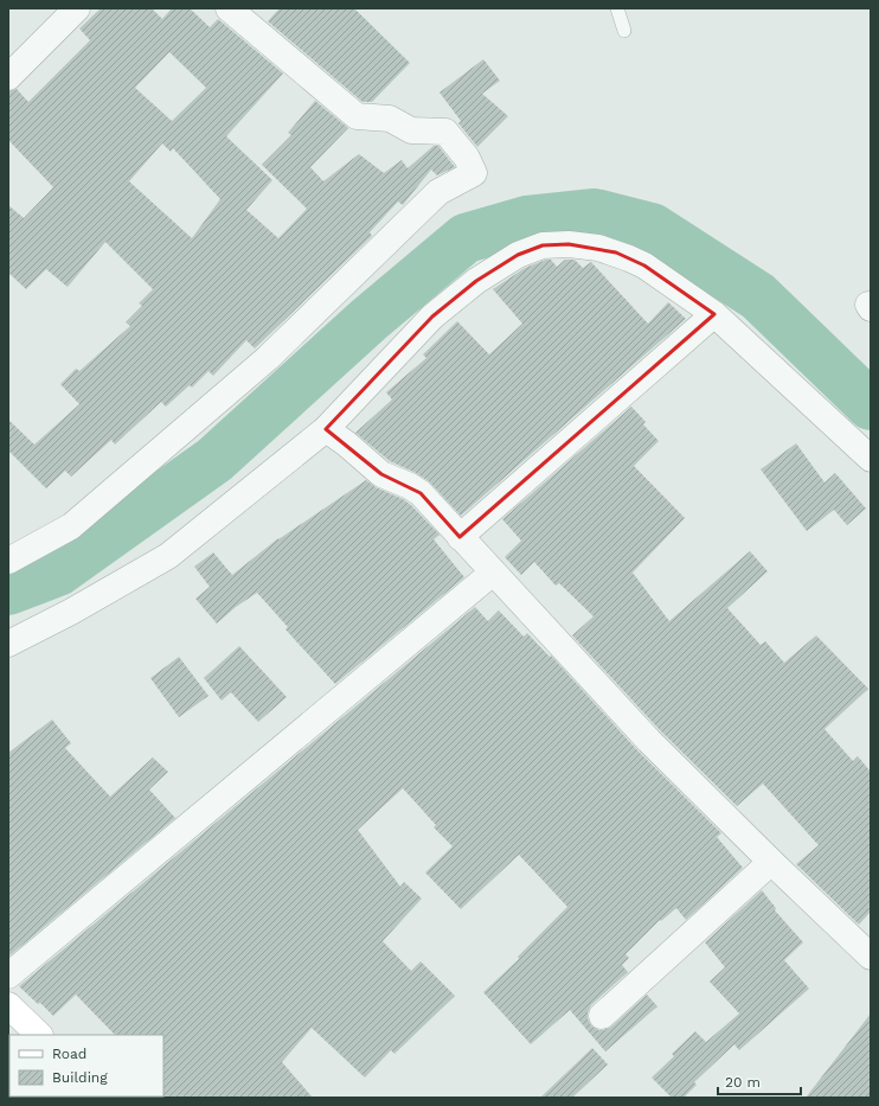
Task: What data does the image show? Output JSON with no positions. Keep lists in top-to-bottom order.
{
  "legend": ["Road", "Building"],
  "scale_bar": "20 m"
}
